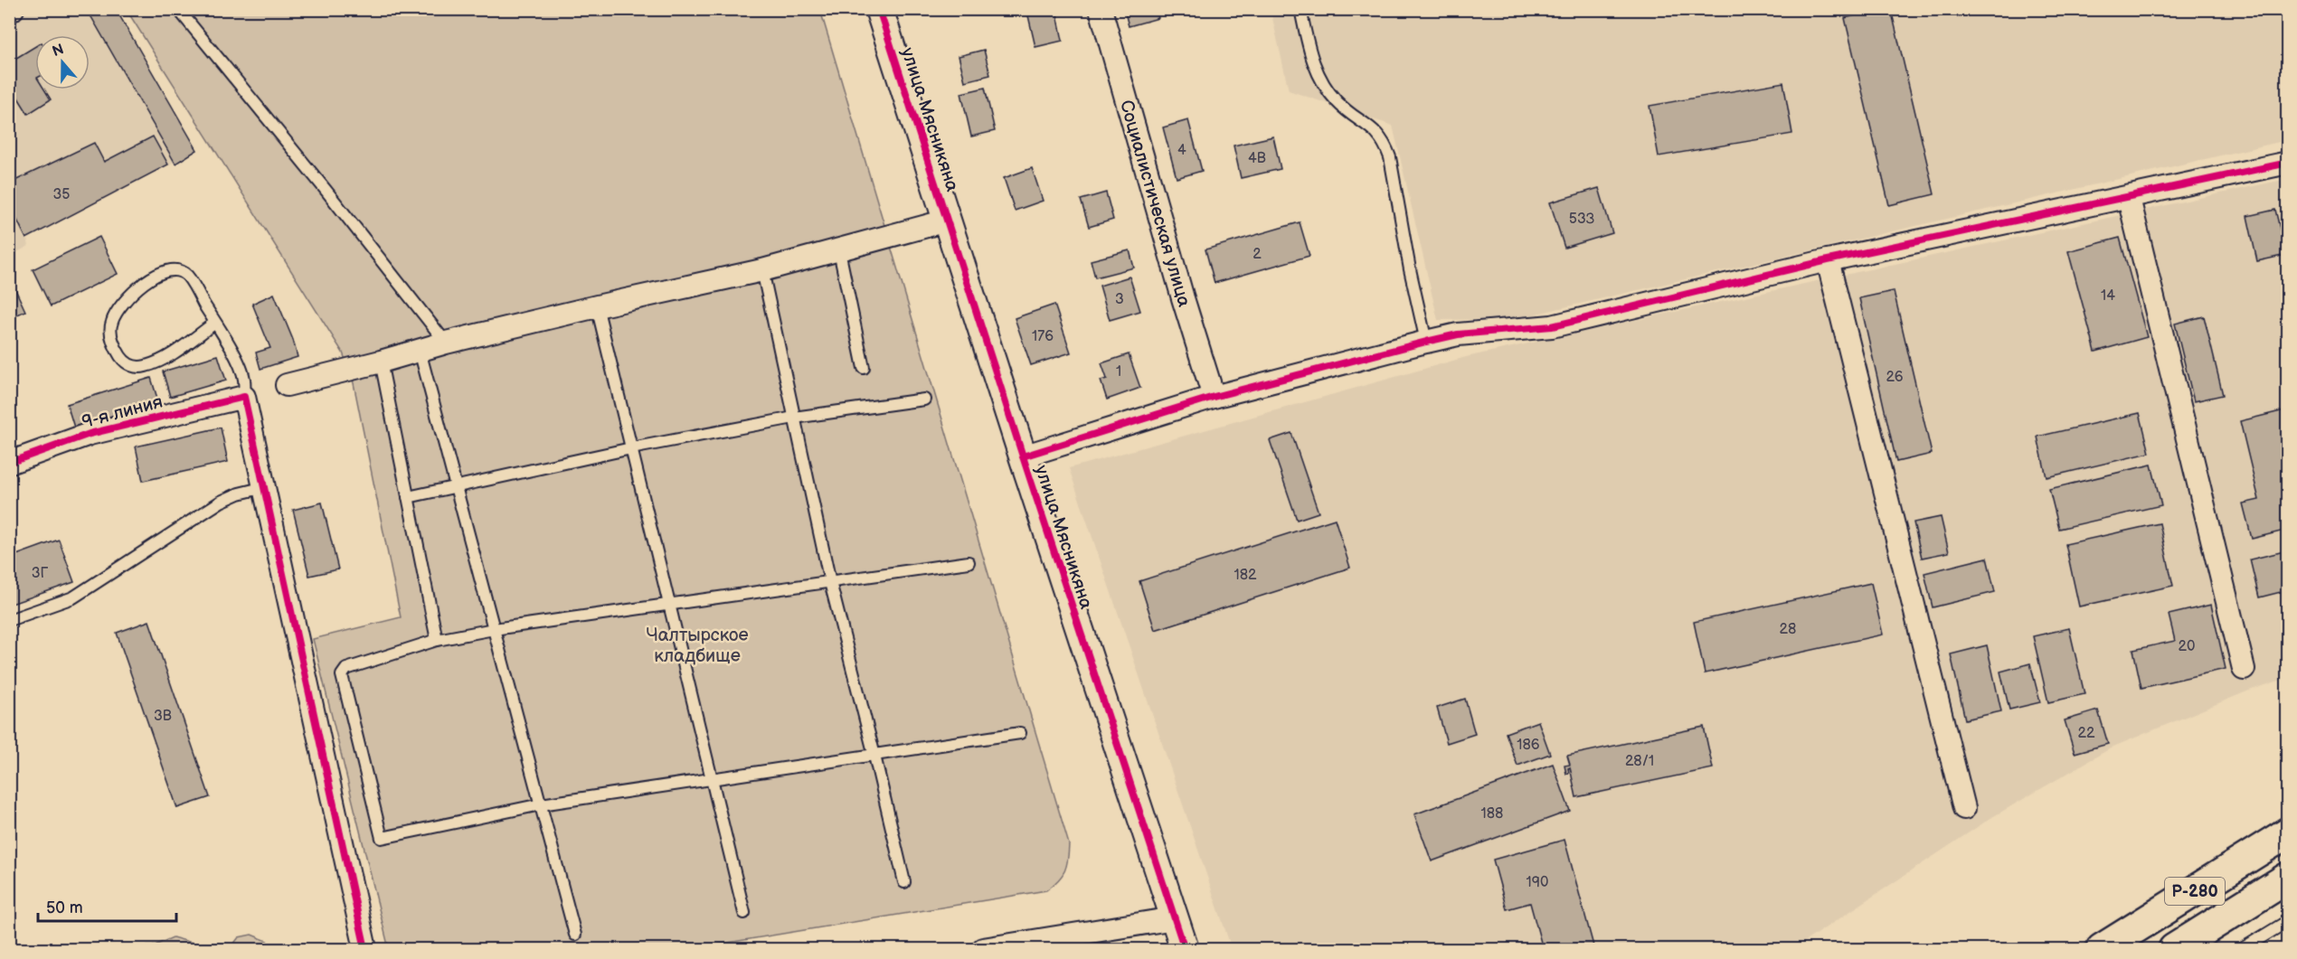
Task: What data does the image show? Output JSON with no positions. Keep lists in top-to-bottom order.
{
  "streets": {
    "highway": ["Р-280"],
    "street": ["улица Мясникяна", "Социалистическая улица", "9-я линия"]
  },
  "parks": ["Чалтырское кладбище"],
  "house_numbers": [
    "4",
    "4В",
    "35",
    "53З",
    "2",
    "14",
    "3",
    "176",
    "1",
    "26",
    "3Г",
    "182",
    "28",
    "20",
    "3В",
    "22",
    "186",
    "28/1",
    "188",
    "190"
  ],
  "scale_bar": "50 m",
  "north": "top"
}
